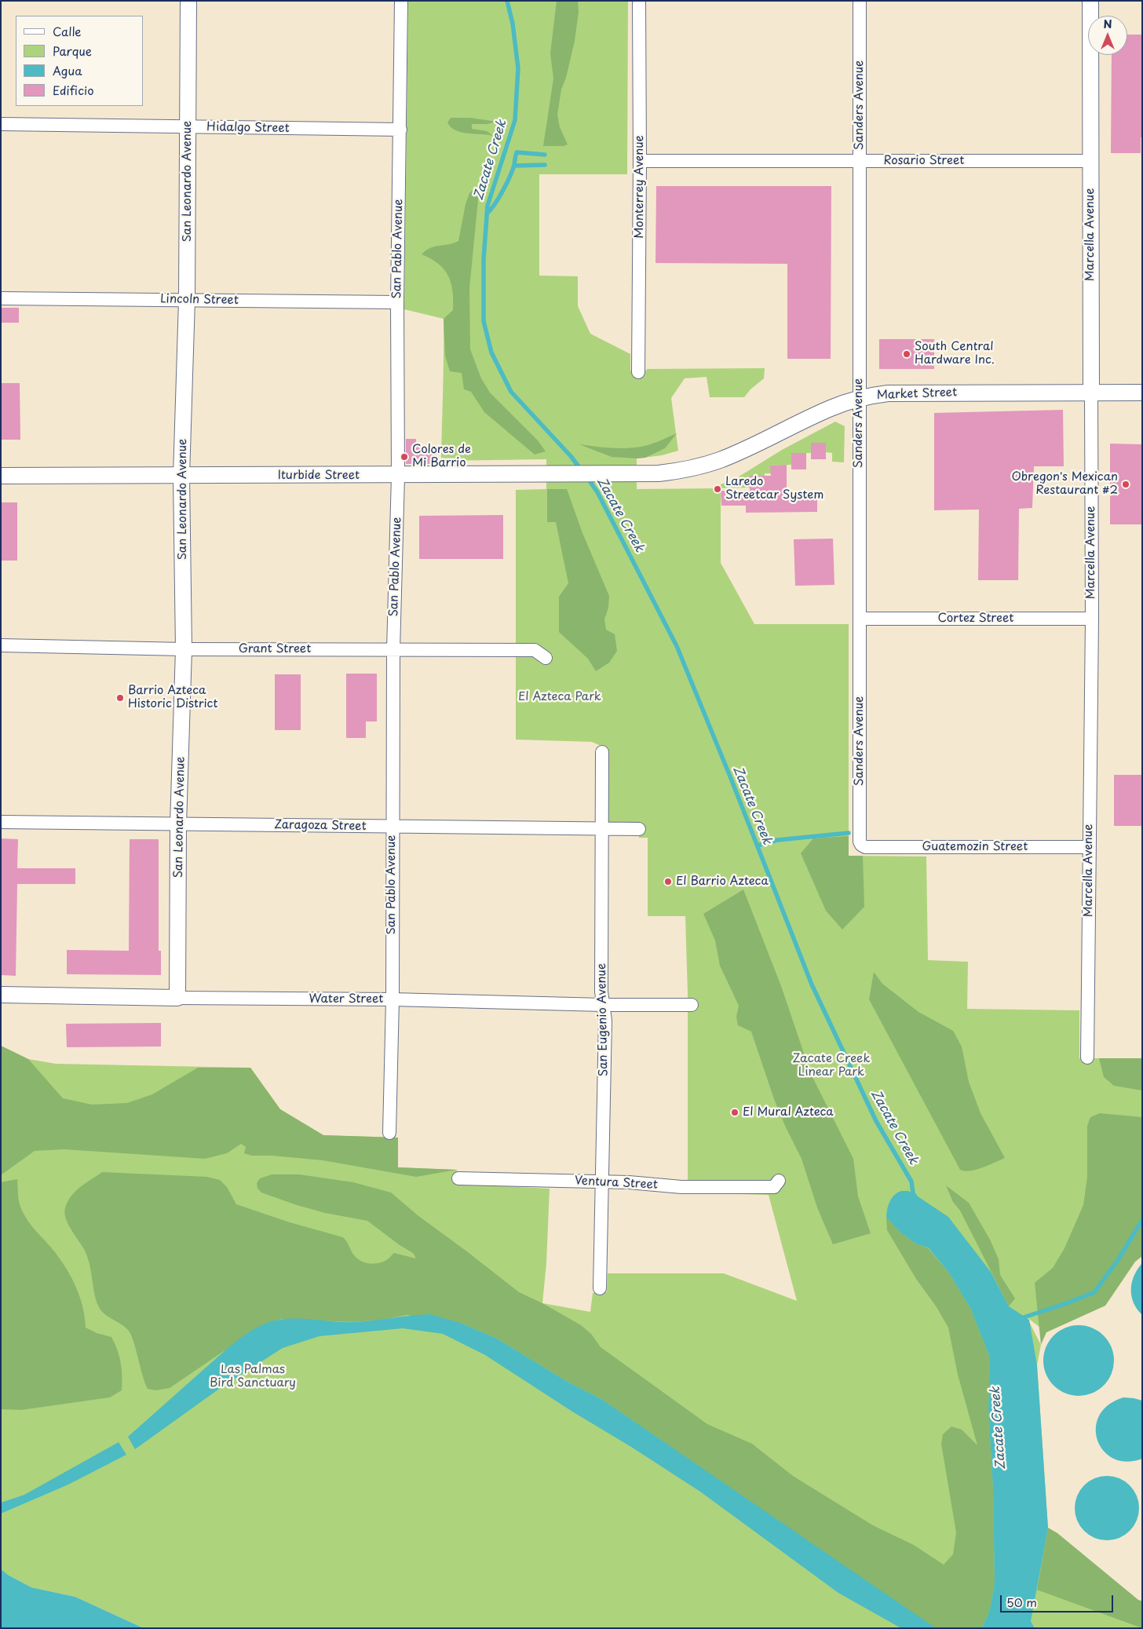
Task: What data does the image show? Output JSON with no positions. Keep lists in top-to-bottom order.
{
  "streets": {
    "street": [
      "Sanders Avenue",
      "Hidalgo Street",
      "Rosario Street",
      "San Leonardo Avenue",
      "Monterrey Avenue",
      "Marcella Avenue",
      "San Pablo Avenue",
      "Lincoln Street",
      "Market Street",
      "Iturbide Street",
      "Cortez Street",
      "Grant Street",
      "Zaragoza Street",
      "Guatemozin Street",
      "Water Street",
      "San Eugenio Avenue",
      "Ventura Street"
    ]
  },
  "crossings": [
    ["Sanders Avenue", "Rosario Street"],
    ["Sanders Avenue", "Market Street"],
    ["Sanders Avenue", "Cortez Street"],
    ["Sanders Avenue", "Guatemozin Street"],
    ["Hidalgo Street", "San Leonardo Avenue"],
    ["Hidalgo Street", "San Pablo Avenue"],
    ["Rosario Street", "Monterrey Avenue"],
    ["Rosario Street", "Marcella Avenue"],
    ["San Leonardo Avenue", "Lincoln Street"],
    ["San Leonardo Avenue", "Iturbide Street"],
    ["San Leonardo Avenue", "Grant Street"],
    ["San Leonardo Avenue", "Zaragoza Street"],
    ["San Leonardo Avenue", "Water Street"],
    ["Marcella Avenue", "Market Street"],
    ["Marcella Avenue", "Cortez Street"],
    ["Marcella Avenue", "Guatemozin Street"],
    ["San Pablo Avenue", "Lincoln Street"],
    ["San Pablo Avenue", "Iturbide Street"],
    ["San Pablo Avenue", "Grant Street"],
    ["San Pablo Avenue", "Zaragoza Street"],
    ["San Pablo Avenue", "Water Street"],
    ["Market Street", "Iturbide Street"],
    ["Zaragoza Street", "San Eugenio Avenue"],
    ["Water Street", "San Eugenio Avenue"],
    ["San Eugenio Avenue", "Ventura Street"]
  ],
  "water": ["Zacate Creek"],
  "parks": ["El Azteca Park", "Zacate Creek Linear Park", "Las Palmas Bird Sanctuary"],
  "places": [
    "South Central Hardware Inc.",
    "Colores de Mi Barrio",
    "Obregon's Mexican Restaurant #2",
    "Laredo Streetcar System",
    "Barrio Azteca Historic District",
    "El Barrio Azteca",
    "El Mural Azteca"
  ],
  "legend": [
    "Calle",
    "Parque",
    "Agua",
    "Edificio"
  ],
  "scale_bar": "50 m",
  "north": "top"
}
